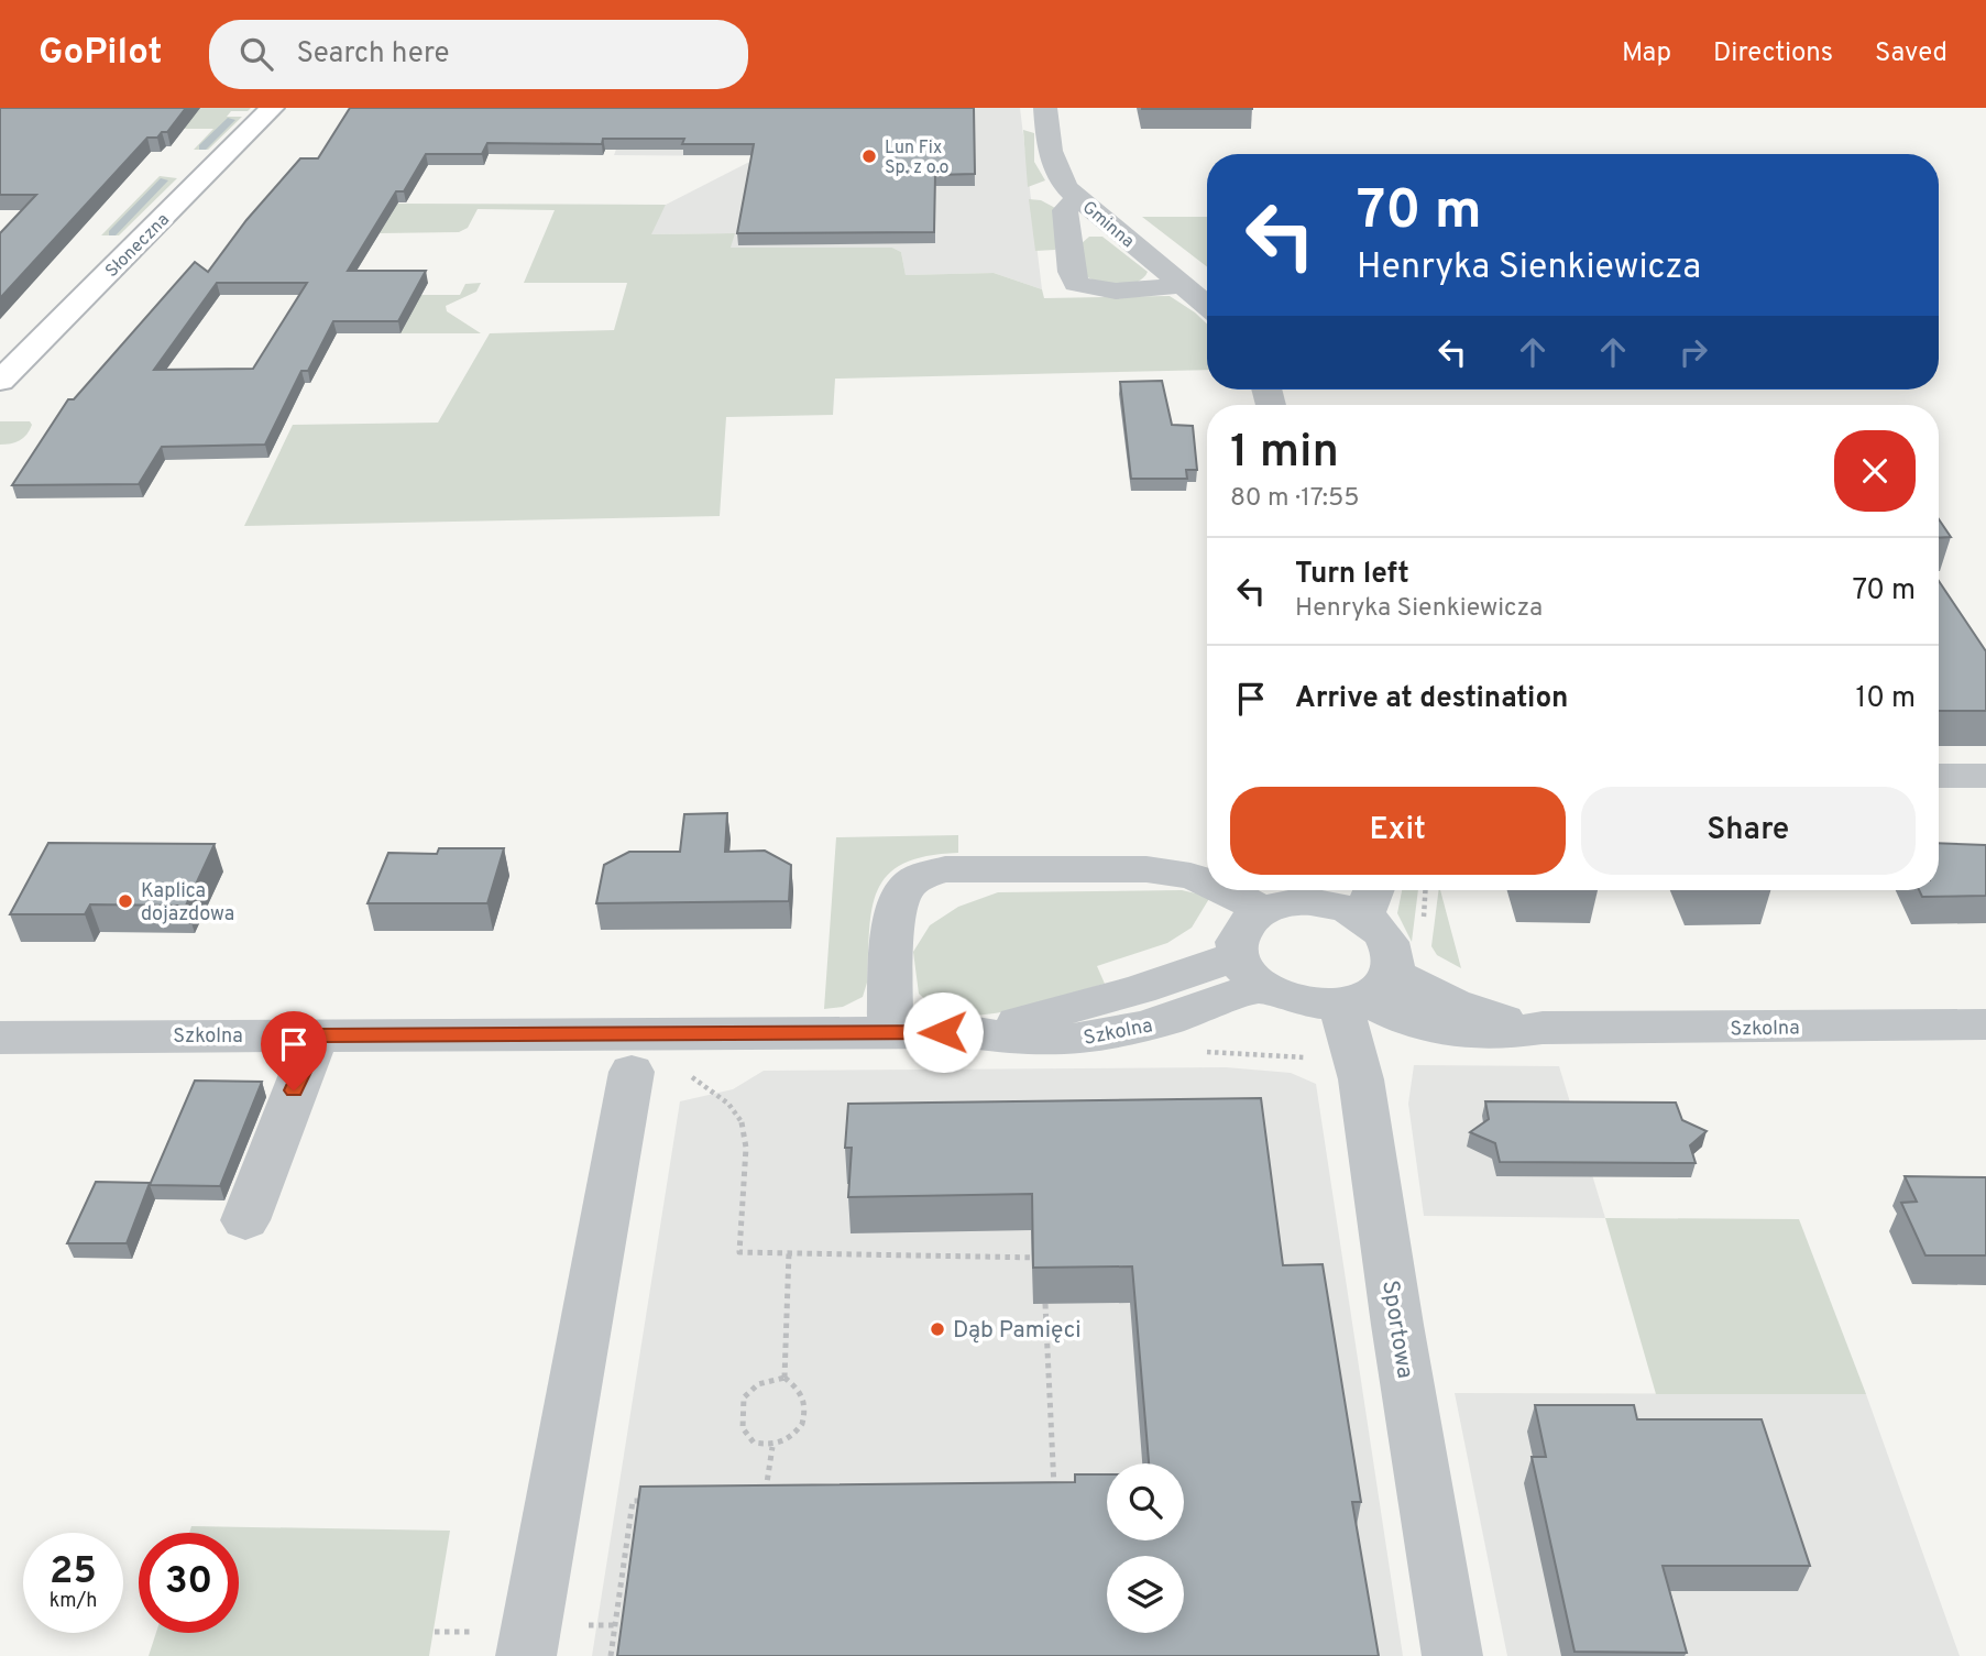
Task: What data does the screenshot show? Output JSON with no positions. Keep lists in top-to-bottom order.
{
  "streets": {
    "main road": ["Słoneczna"],
    "street": ["Gminna", "Szkolna", "Sportowa"]
  },
  "crossings": [
    ["Szkolna", "Sportowa"]
  ],
  "places": ["Lun Fix Sp. z o.o", "Kaplica dojazdowa", "Dąb Pamięci"],
  "page": {
    "header": "GoPilot",
    "search": "Search here",
    "nav": ["Map", "Directions", "Saved"],
    "turn": ["70 m", "Henryka Sienkiewicza"],
    "heading": ["1 min", "80 m · 17:55"],
    "list": [
      {
        "name": "Turn left",
        "note": "Henryka Sienkiewicza",
        "value": "70 m"
      },
      {
        "name": "Arrive at destination",
        "value": "10 m"
      }
    ],
    "buttons": ["Exit", "Share"],
    "speed": "25 km/h",
    "limit": "30"
  }
}
